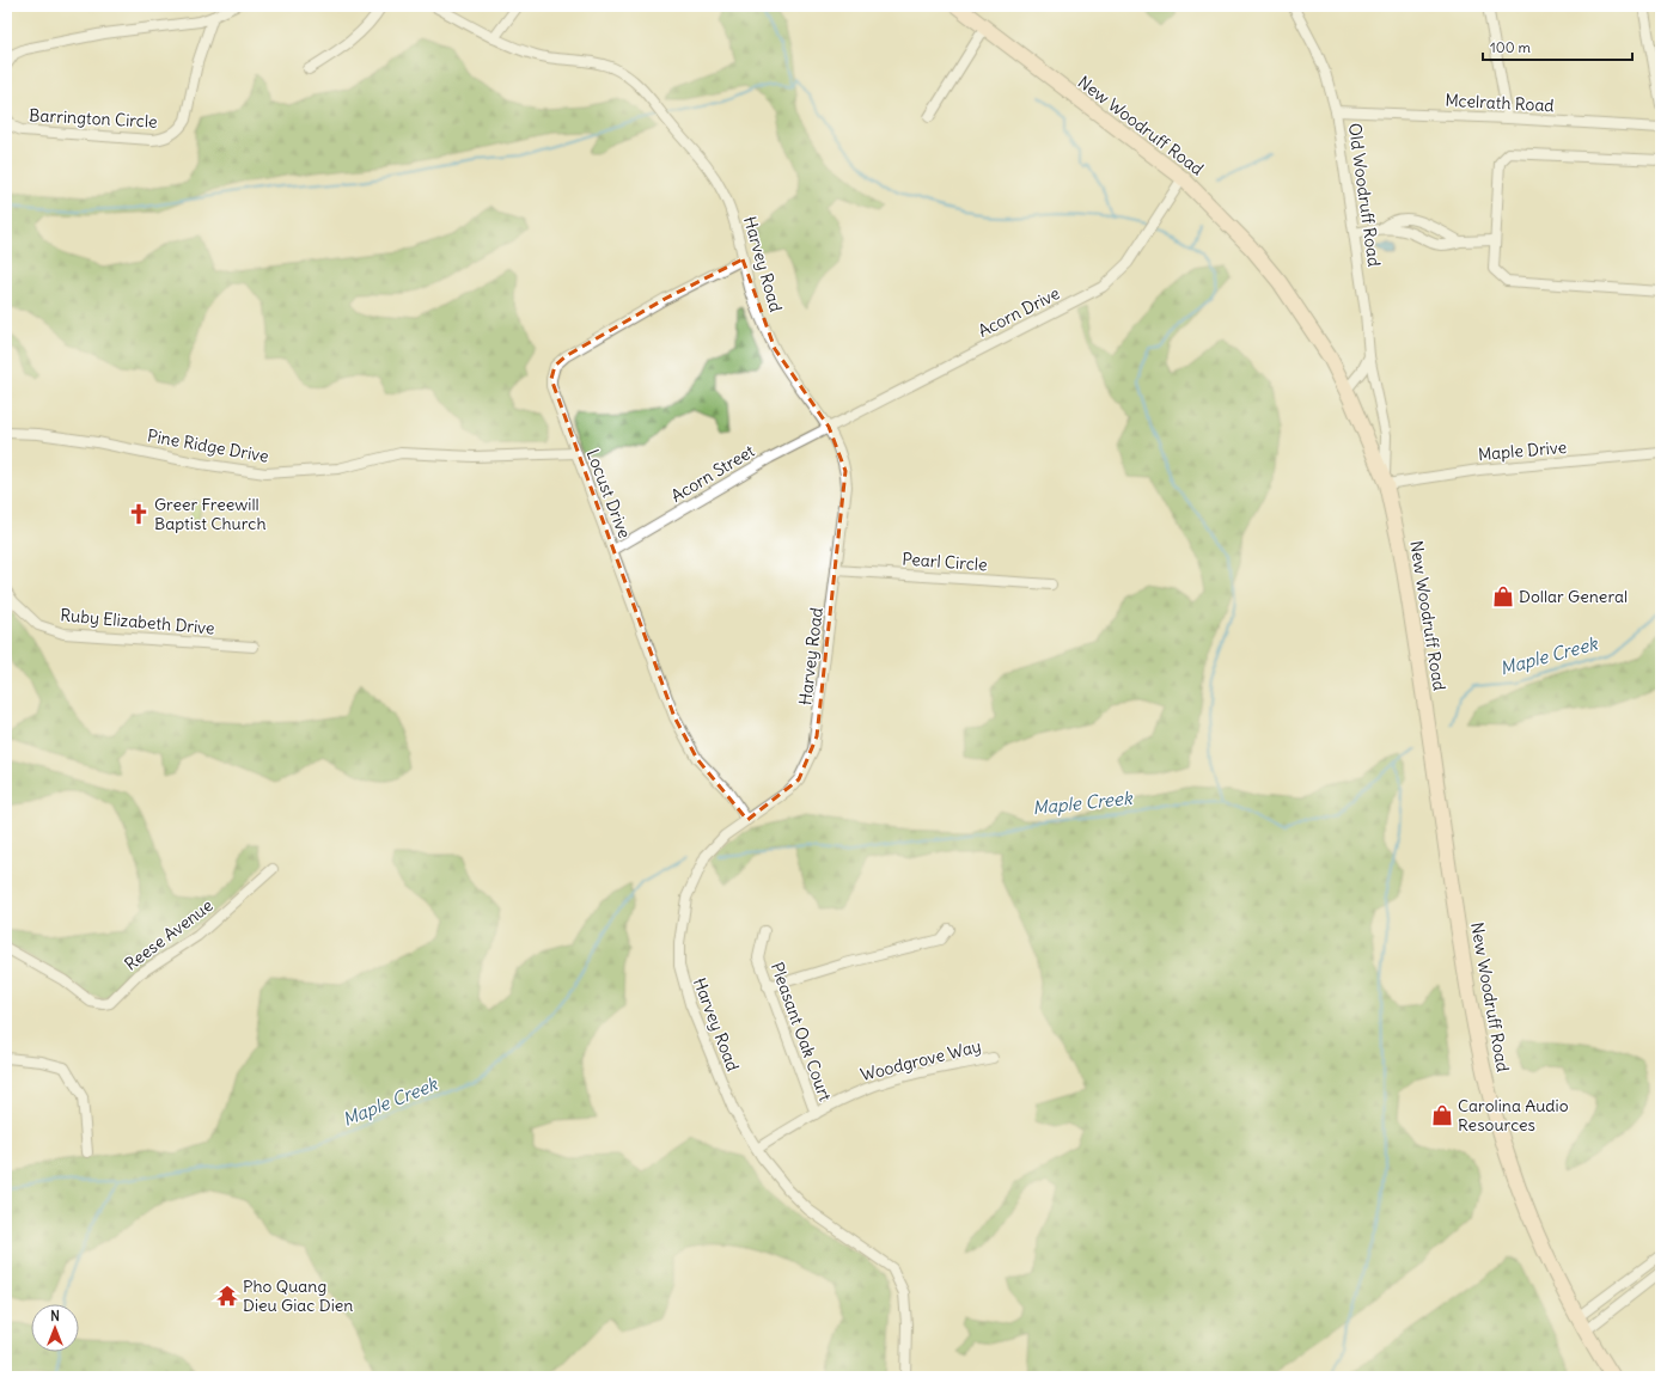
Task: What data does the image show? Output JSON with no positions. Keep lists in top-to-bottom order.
{
  "streets": {
    "main road": ["New Woodruff Road"],
    "street": [
      "Mcelrath Road",
      "Barrington Circle",
      "Old Woodruff Road",
      "Harvey Road",
      "Acorn Drive",
      "Pine Ridge Drive",
      "Maple Drive",
      "Acorn Street",
      "Locust Drive",
      "Pearl Circle",
      "Ruby Elizabeth Drive",
      "Reese Avenue",
      "Pleasant Oak Court",
      "Woodgrove Way"
    ]
  },
  "crossings": [
    ["Mcelrath Road", "Old Woodruff Road"],
    ["New Woodruff Road", "Old Woodruff Road"],
    ["New Woodruff Road", "Acorn Drive"],
    ["New Woodruff Road", "Maple Drive"],
    ["Old Woodruff Road", "Maple Drive"],
    ["Harvey Road", "Acorn Drive"],
    ["Harvey Road", "Acorn Street"],
    ["Harvey Road", "Locust Drive"],
    ["Harvey Road", "Pearl Circle"],
    ["Harvey Road", "Woodgrove Way"],
    ["Acorn Drive", "Acorn Street"],
    ["Pine Ridge Drive", "Locust Drive"],
    ["Acorn Street", "Locust Drive"],
    ["Pleasant Oak Court", "Woodgrove Way"]
  ],
  "water": ["Maple Creek"],
  "places": {
    "church": ["Greer Freewill Baptist Church"],
    "shop": ["Dollar General", "Carolina Audio Resources"],
    "temple": ["Pho Quang Dieu Giac Dien"]
  },
  "scale_bar": "100 m",
  "north": "top"
}
